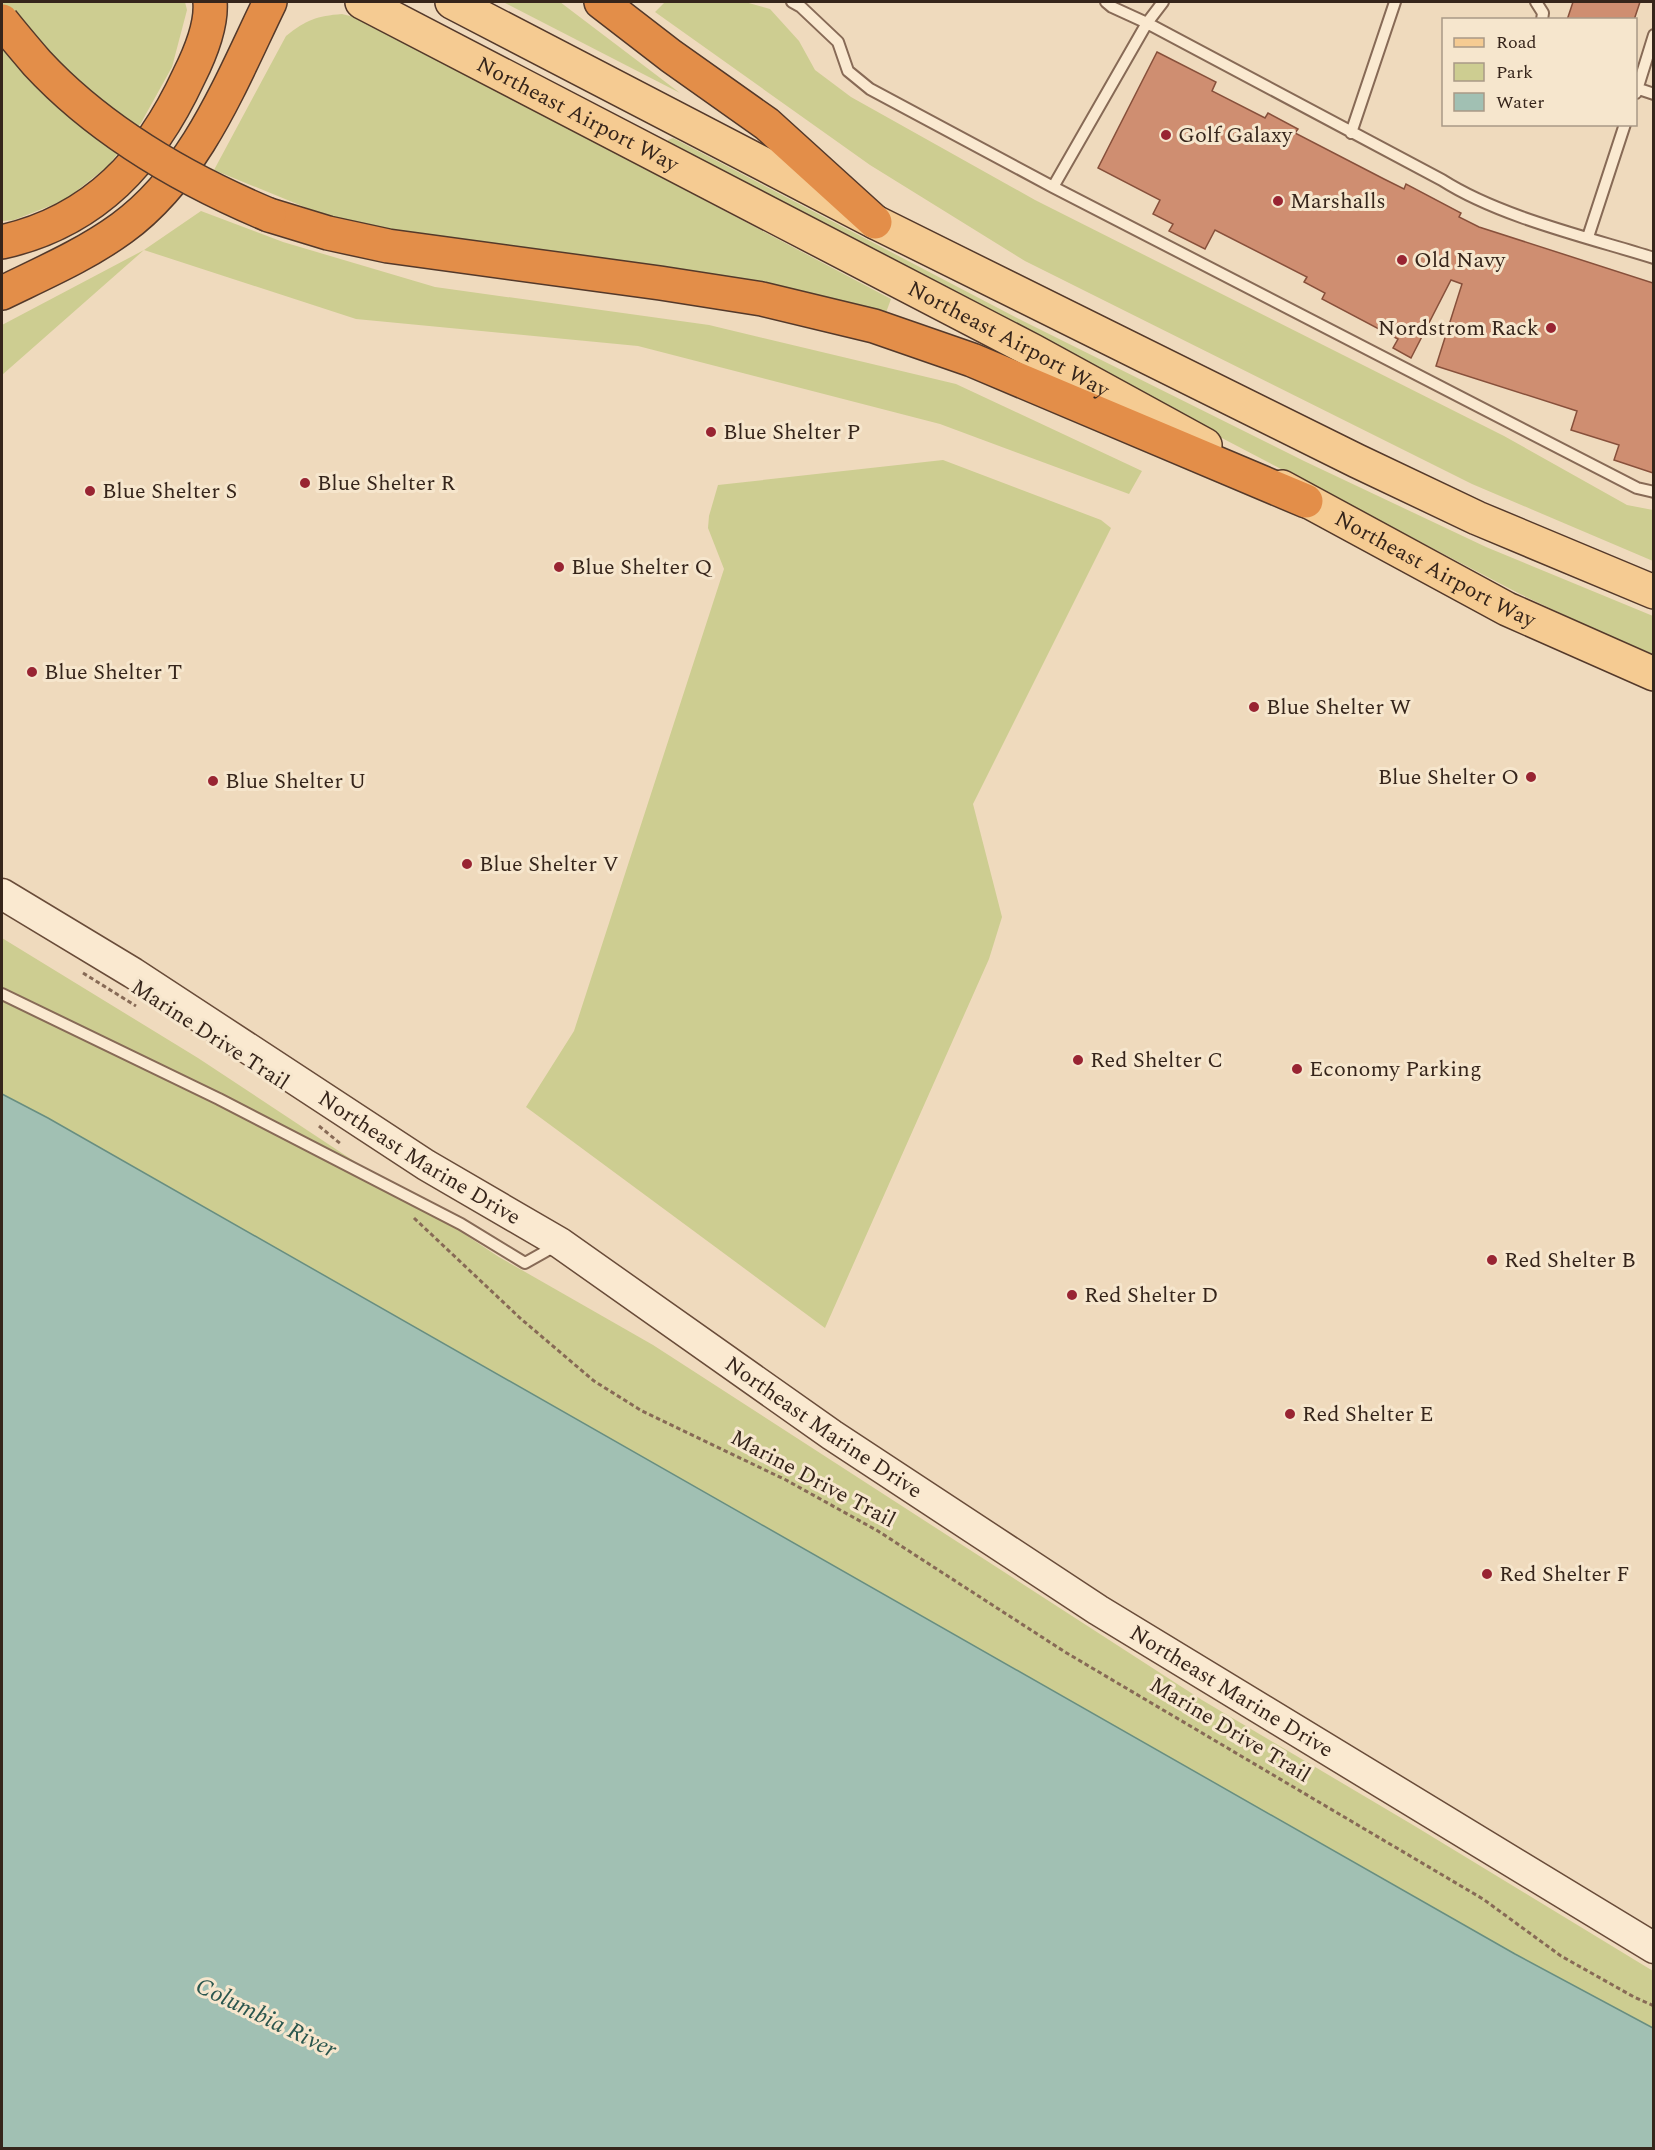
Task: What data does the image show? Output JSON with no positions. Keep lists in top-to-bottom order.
{
  "streets": {
    "main road": ["Northeast Airport Way", "Northeast Marine Drive"],
    "path": ["Marine Drive Trail"]
  },
  "water": ["Columbia River"],
  "places": [
    "Golf Galaxy",
    "Marshalls",
    "Old Navy",
    "Nordstrom Rack",
    "Blue Shelter P",
    "Blue Shelter R",
    "Blue Shelter S",
    "Blue Shelter Q",
    "Blue Shelter T",
    "Blue Shelter W",
    "Blue Shelter O",
    "Blue Shelter U",
    "Blue Shelter V",
    "Red Shelter C",
    "Economy Parking",
    "Red Shelter B",
    "Red Shelter D",
    "Red Shelter E",
    "Red Shelter F"
  ],
  "legend": ["Road", "Park", "Water"]
}
